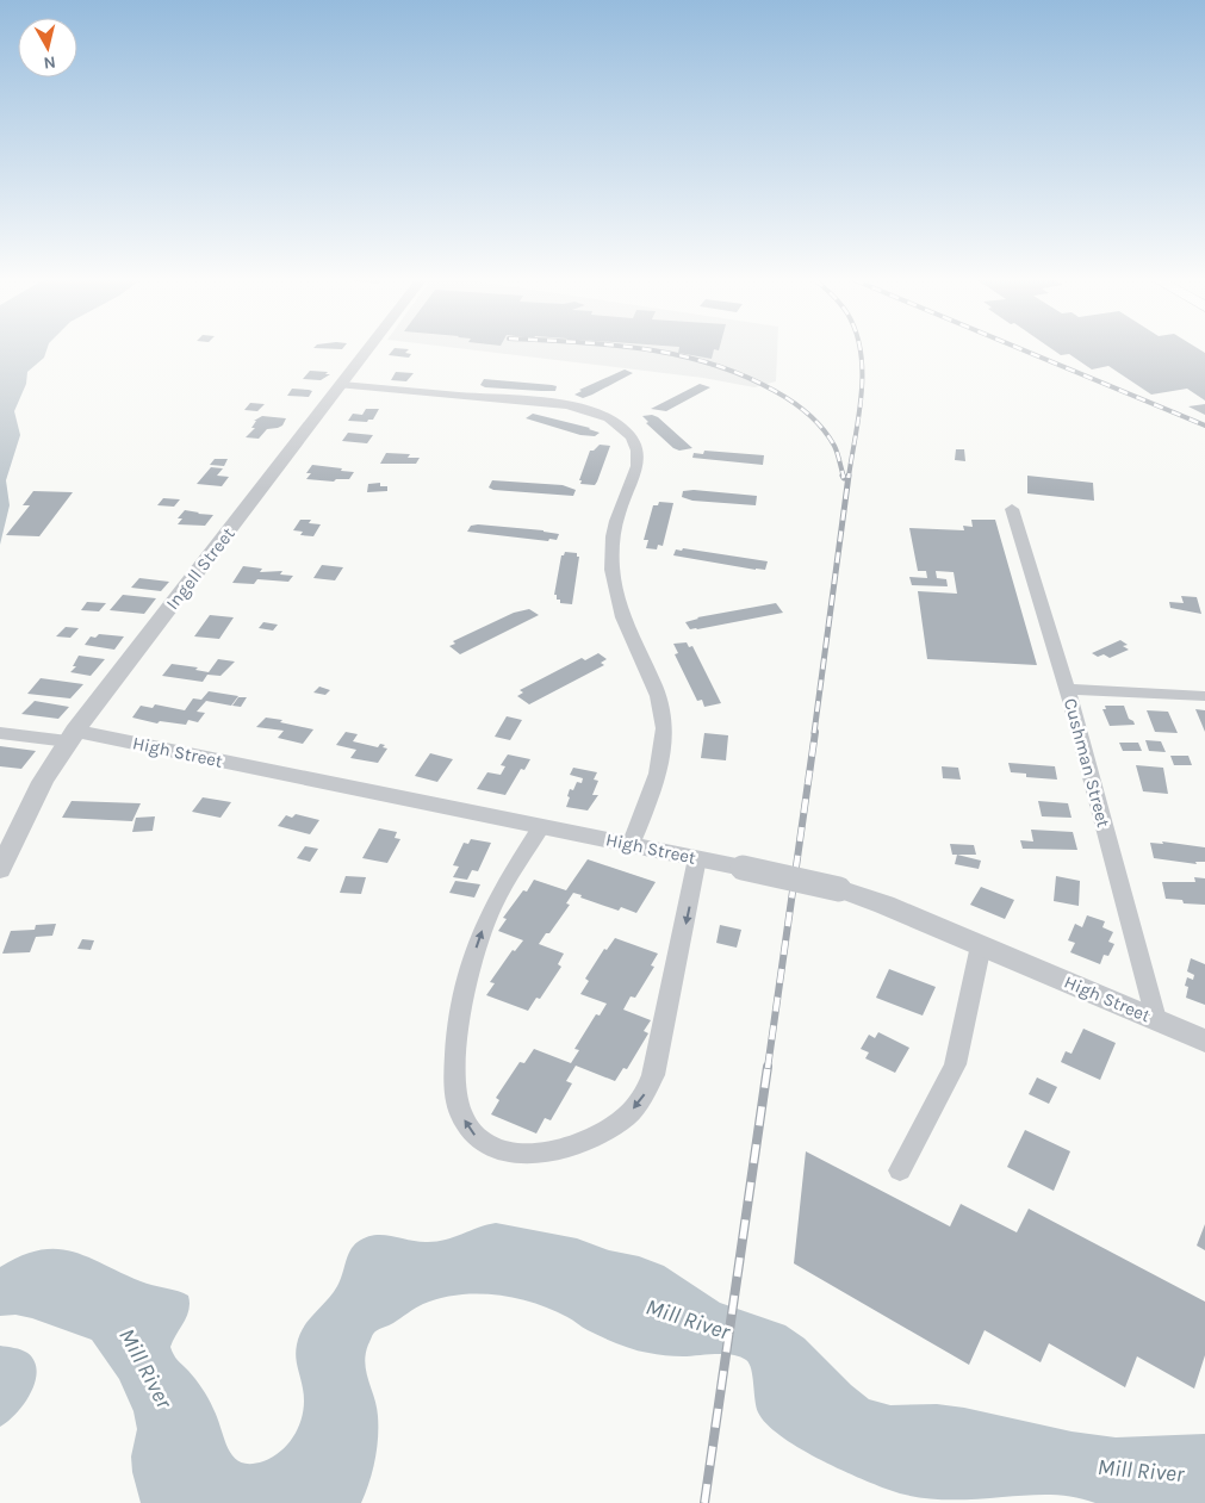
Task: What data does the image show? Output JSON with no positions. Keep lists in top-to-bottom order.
{
  "streets": {
    "street": ["Ingell Street", "High Street", "Cushman Street"]
  },
  "crossings": [
    ["Ingell Street", "High Street"],
    ["High Street", "Cushman Street"]
  ],
  "water": ["Mill River"],
  "north": "bottom"
}
